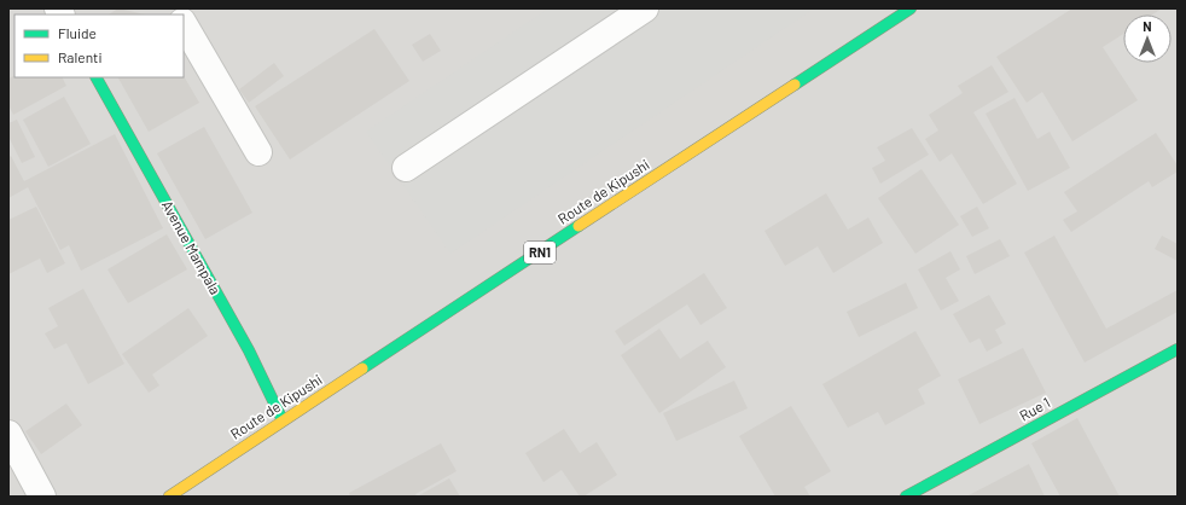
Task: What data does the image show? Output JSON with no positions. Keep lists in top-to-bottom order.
{
  "streets": {
    "main road": [
      "Route de Kipushi",
      "Avenue Mampala",
      "RN1",
      "Rue 1"
    ]
  },
  "crossings": [
    ["Route de Kipushi", "Avenue Mampala"]
  ],
  "legend": ["Fluide", "Ralenti"],
  "north": "top"
}
